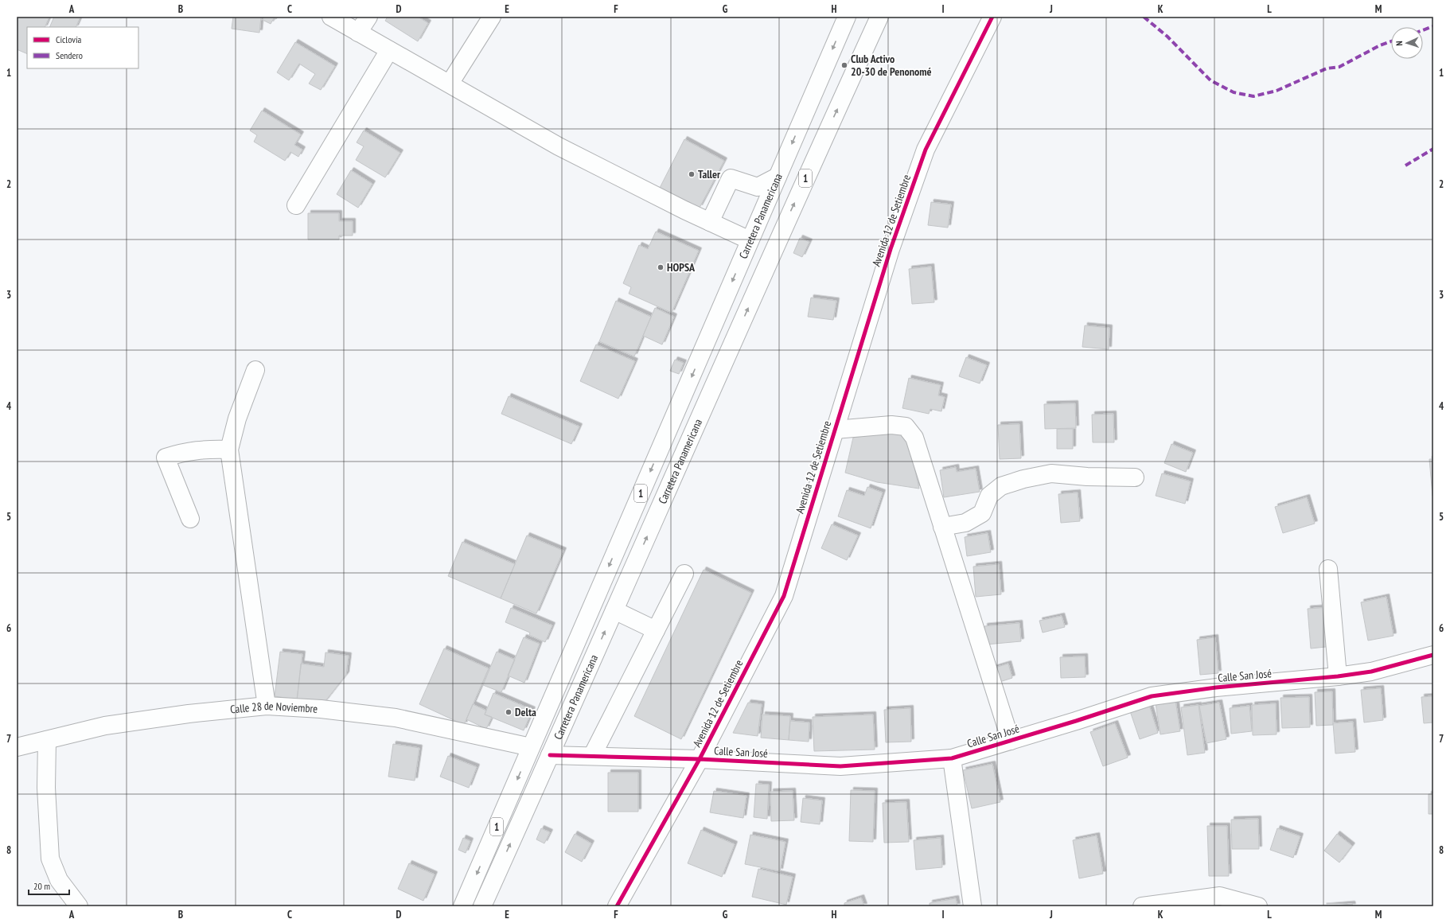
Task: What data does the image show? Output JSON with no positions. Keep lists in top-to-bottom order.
{
  "streets": {
    "main road": [
      "1",
      "Carretera Panamericana",
      "Avenida 12 de Setiembre",
      "Calle San José",
      "Calle 28 de Noviembre"
    ]
  },
  "crossings": [
    ["Carretera Panamericana", "Calle San José"],
    ["Carretera Panamericana", "Calle 28 de Noviembre"],
    ["Avenida 12 de Setiembre", "Calle San José"]
  ],
  "places": [
    "Club Activo 20-30 de Penonomé",
    "Taller",
    "HOPSA",
    "Delta"
  ],
  "legend": ["Ciclovía", "Sendero"],
  "scale_bar": "20 m",
  "north": "left",
  "grid": {
    "columns": [
      "A",
      "B",
      "C",
      "D",
      "E",
      "F",
      "G",
      "H",
      "I",
      "J",
      "K",
      "L",
      "M"
    ],
    "rows": [
      "1",
      "2",
      "3",
      "4",
      "5",
      "6",
      "7",
      "8"
    ]
  }
}
